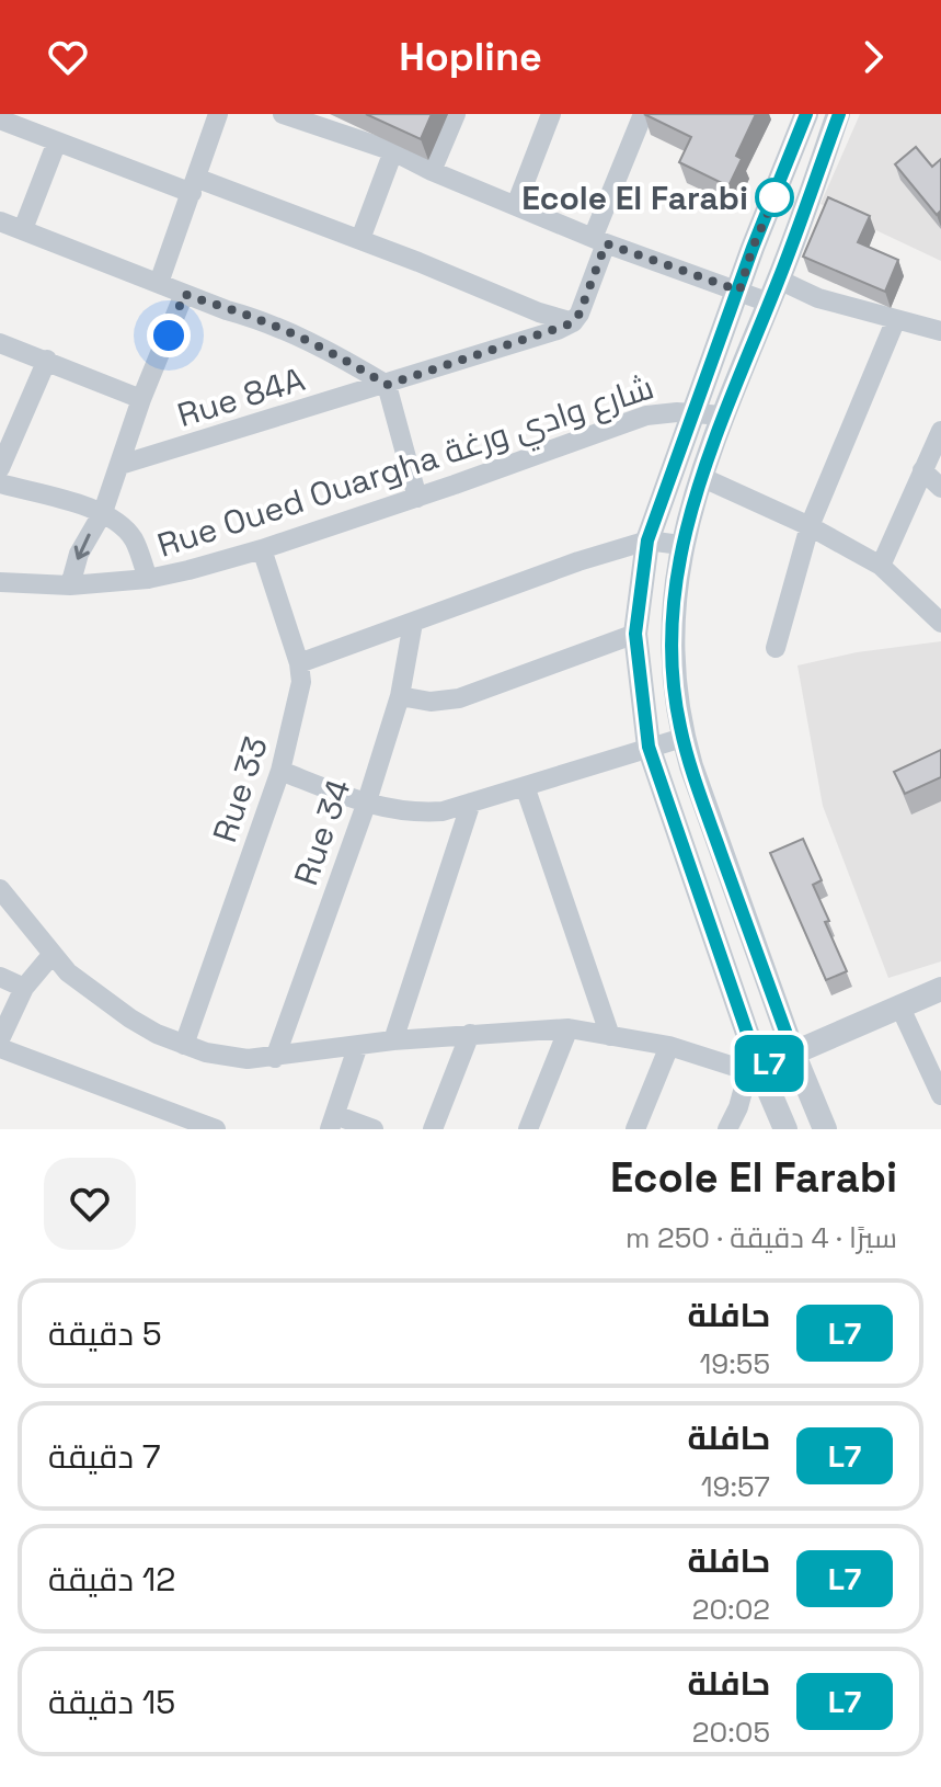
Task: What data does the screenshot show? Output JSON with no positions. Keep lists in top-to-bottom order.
{
  "streets": {
    "street": [
      "Rue 84A",
      "Rue Oued Ouargha شارع وادي ورغة",
      "Rue 33",
      "Rue 34"
    ]
  },
  "crossings": [
    ["Rue Oued Ouargha شارع وادي ورغة", "Rue 33"]
  ],
  "places": ["Ecole El Farabi"],
  "lines": ["bus line L7"],
  "page": {
    "header": "Hopline",
    "on_map": "L7",
    "heading": ["Ecole El Farabi", "سيرًا · 4 دقيقة · 250 m"],
    "list": [
      {
        "mark": "L7",
        "name": "حافلة",
        "note": "19:55",
        "value": "5 دقيقة"
      },
      {
        "mark": "L7",
        "name": "حافلة",
        "note": "19:57",
        "value": "7 دقيقة"
      },
      {
        "mark": "L7",
        "name": "حافلة",
        "note": "20:02",
        "value": "12 دقيقة"
      },
      {
        "mark": "L7",
        "name": "حافلة",
        "note": "20:05",
        "value": "15 دقيقة"
      }
    ]
  }
}
